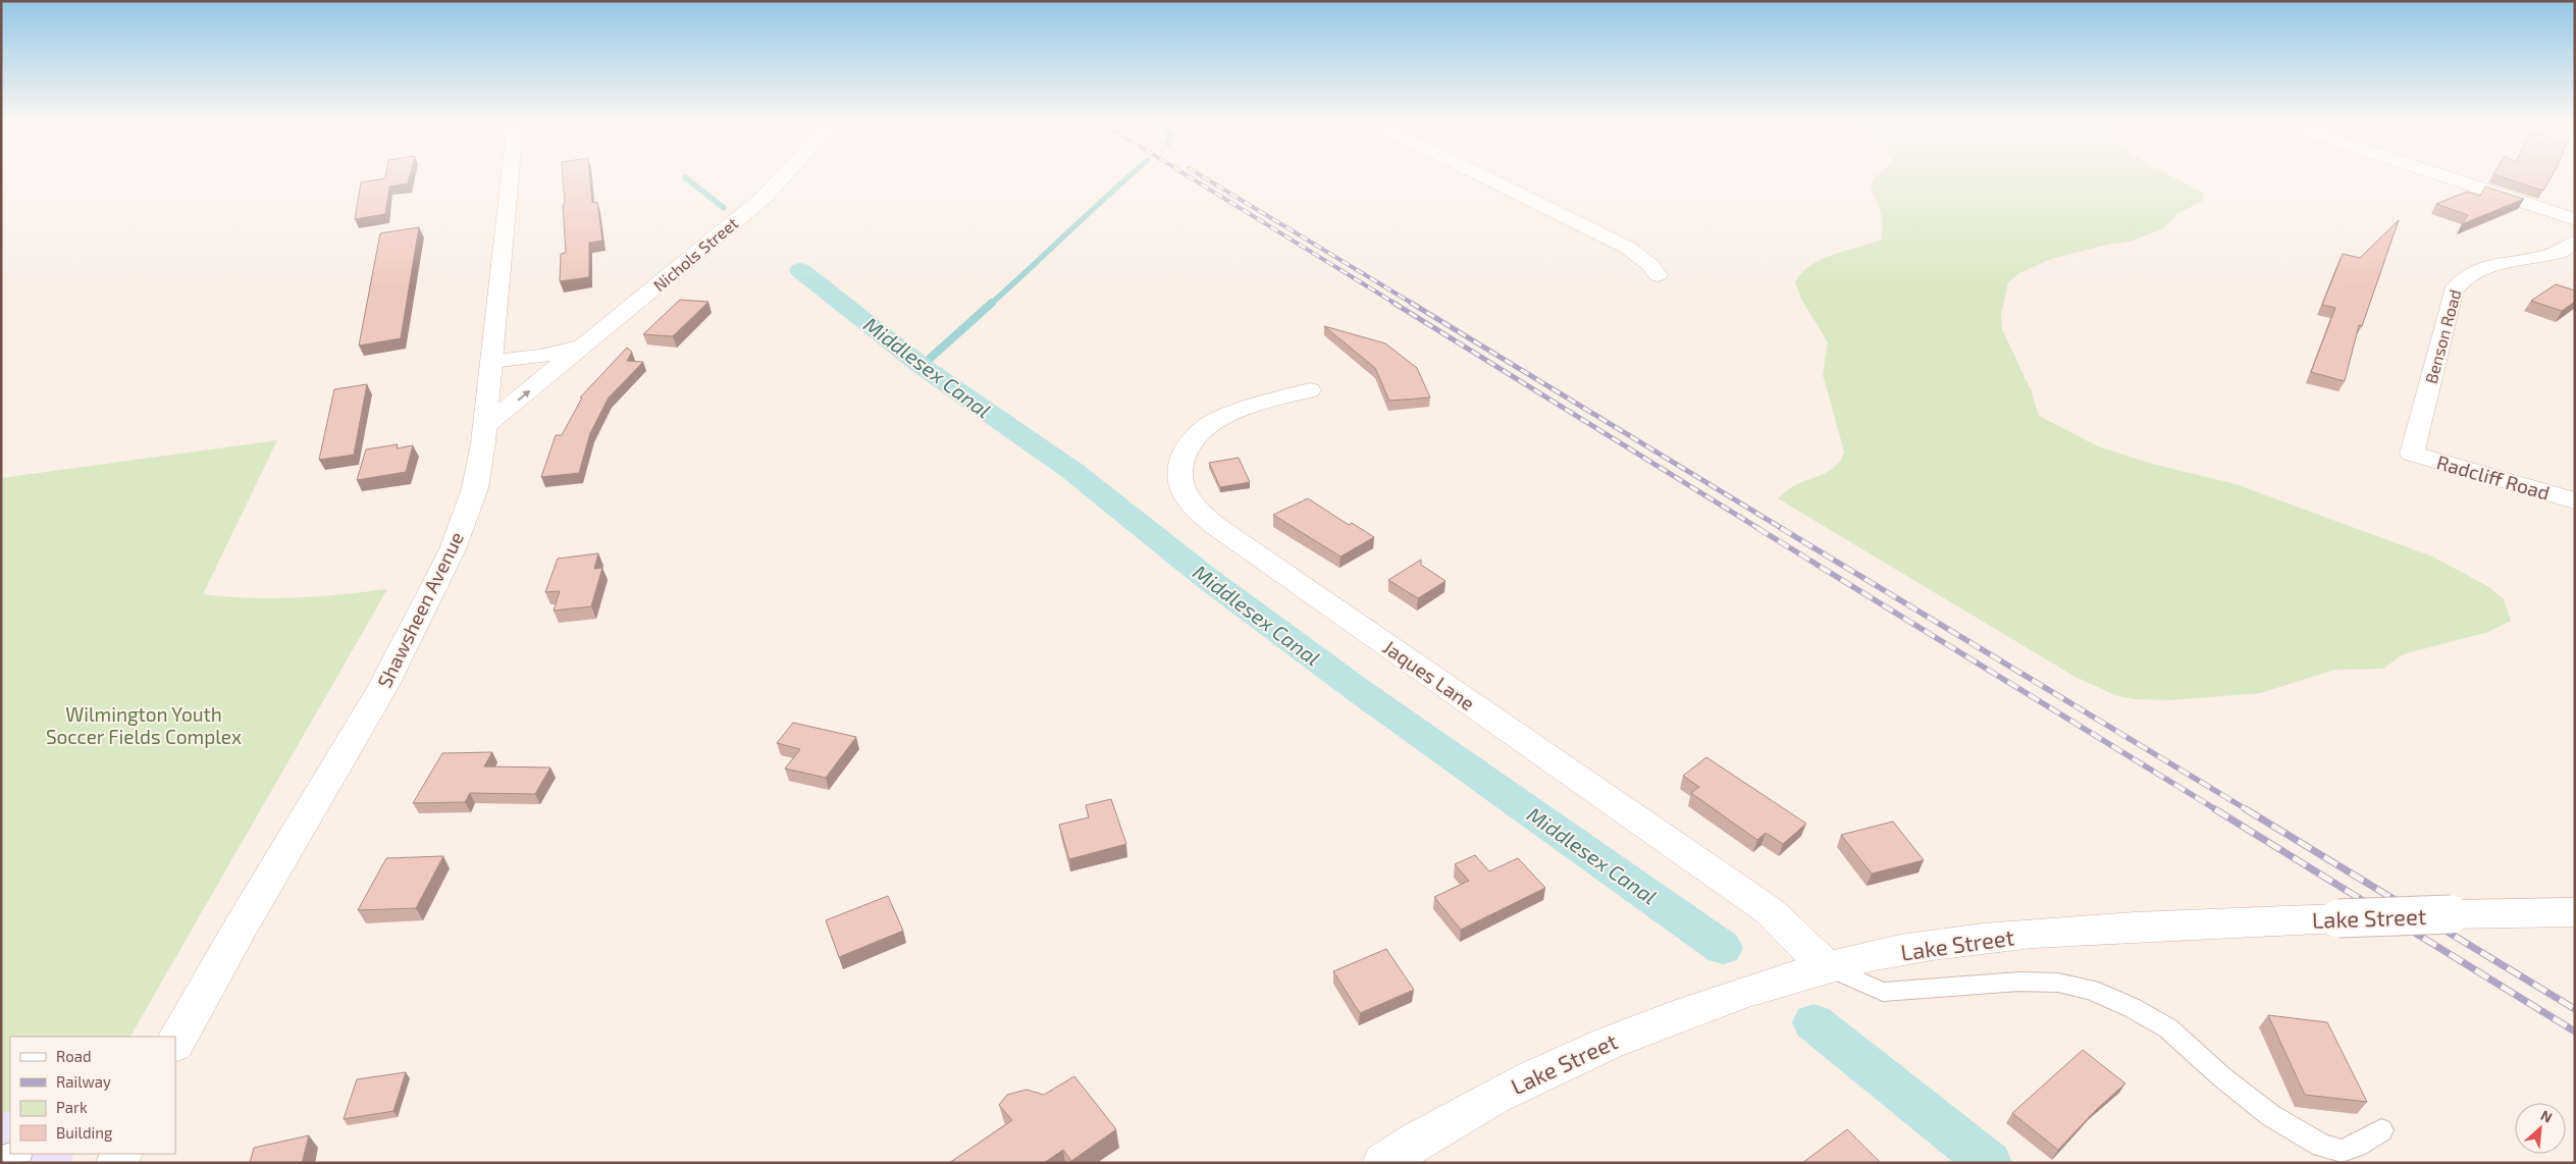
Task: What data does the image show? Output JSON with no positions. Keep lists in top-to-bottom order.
{
  "streets": {
    "street": [
      "Nichols Street",
      "Benson Road",
      "Radcliff Road",
      "Shawsheen Avenue",
      "Jaques Lane",
      "Lake Street"
    ]
  },
  "crossings": [
    ["Nichols Street", "Shawsheen Avenue"],
    ["Benson Road", "Radcliff Road"],
    ["Jaques Lane", "Lake Street"]
  ],
  "water": ["Middlesex Canal"],
  "parks": ["Wilmington Youth Soccer Fields Complex"],
  "legend": [
    "Road",
    "Railway",
    "Park",
    "Building"
  ],
  "north": "top right"
}
